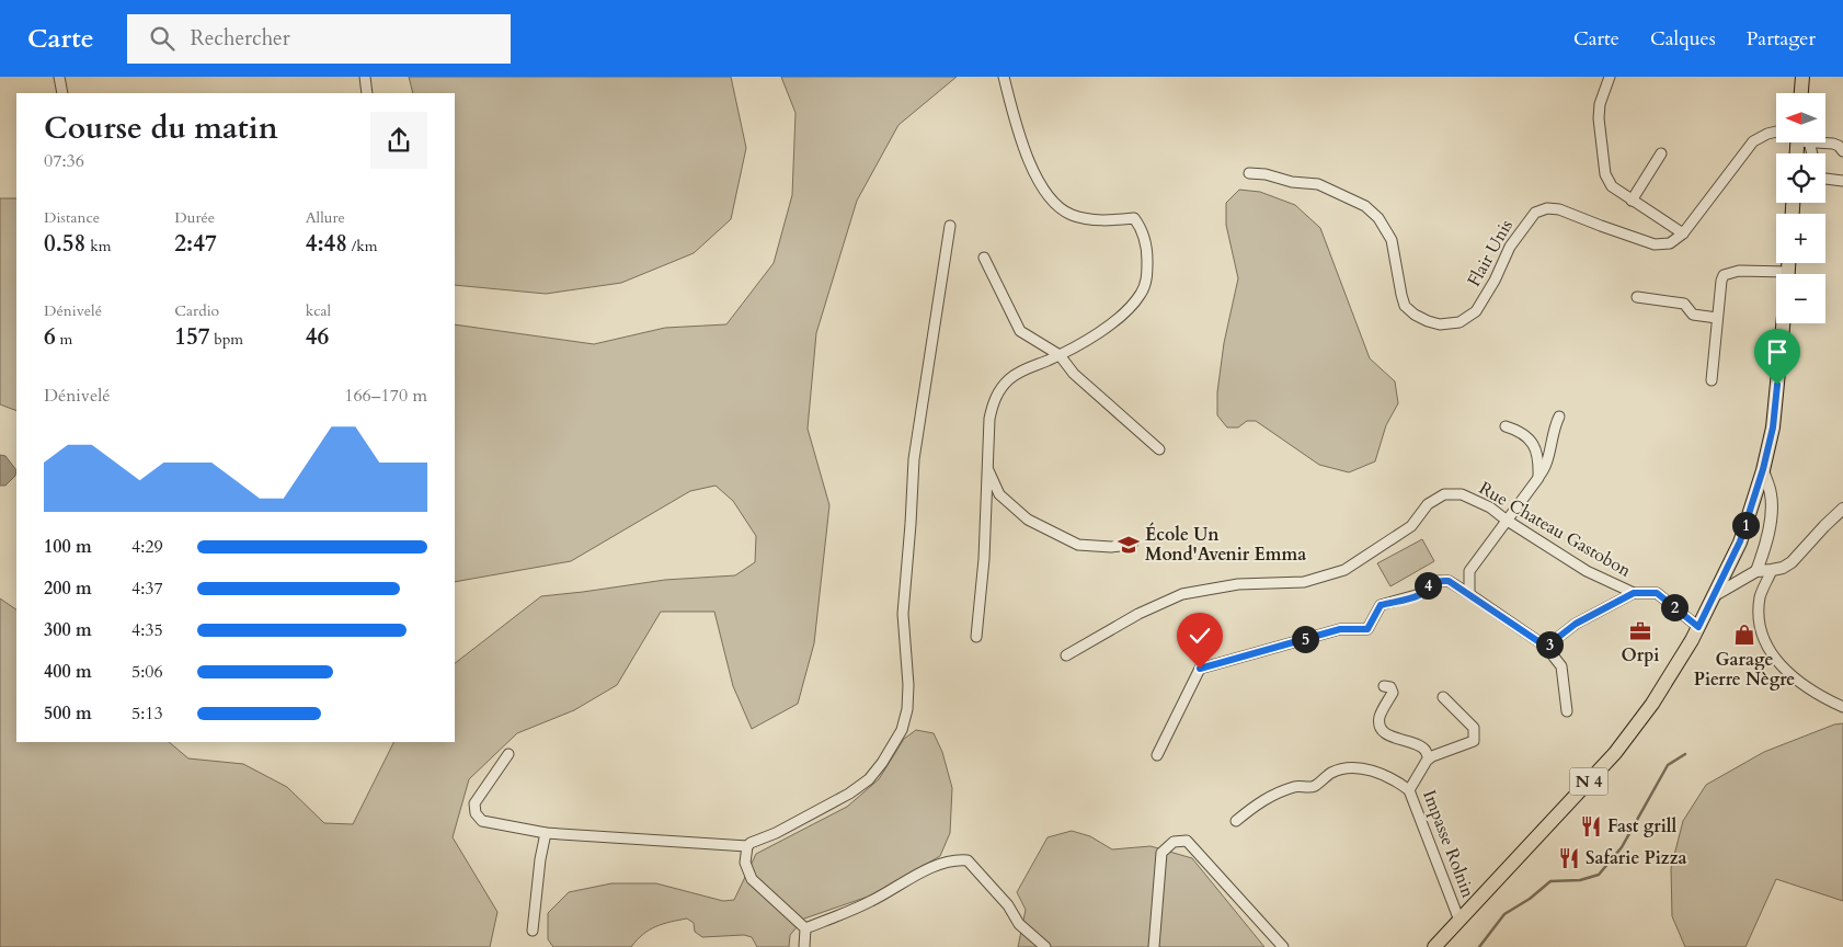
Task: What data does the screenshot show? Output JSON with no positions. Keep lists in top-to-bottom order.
{
  "streets": {
    "main road": ["N 4"],
    "street": ["Flair Unis", "Rue Chateau Gastobon", "Impasse Rolnin"]
  },
  "crossings": [
    ["Rue Chateau Gastobon", "N 4"],
    ["N 4", "Impasse Rolnin"]
  ],
  "places": {
    "school or university": ["École Un Mond'Avenir Emma"],
    "office": ["Orpi"],
    "shop": ["Garage Pierre Nègre"],
    "restaurant": ["Fast grill", "Safarie Pizza"]
  },
  "north": "left",
  "page": {
    "header": "Carte",
    "search": "Rechercher",
    "nav": ["Carte", "Calques", "Partager"],
    "map_buttons": ["+", "−"],
    "heading": ["Course du matin", "07:36"],
    "stats": [
      ["Distance", "0.58 km"],
      ["Durée", "2:47"],
      ["Allure", "4:48 /km"],
      ["Dénivelé", "6 m"],
      ["Cardio", "157 bpm"],
      ["kcal", "46"]
    ],
    "chart": ["Dénivelé", "166–170 m"],
    "pins": [
      "1",
      "4",
      "2",
      "5",
      "3"
    ],
    "list": [
      {
        "name": "100 m",
        "note": "4:29"
      },
      {
        "name": "200 m",
        "note": "4:37"
      },
      {
        "name": "300 m",
        "note": "4:35"
      },
      {
        "name": "400 m",
        "note": "5:06"
      },
      {
        "name": "500 m",
        "note": "5:13"
      }
    ]
  }
}
